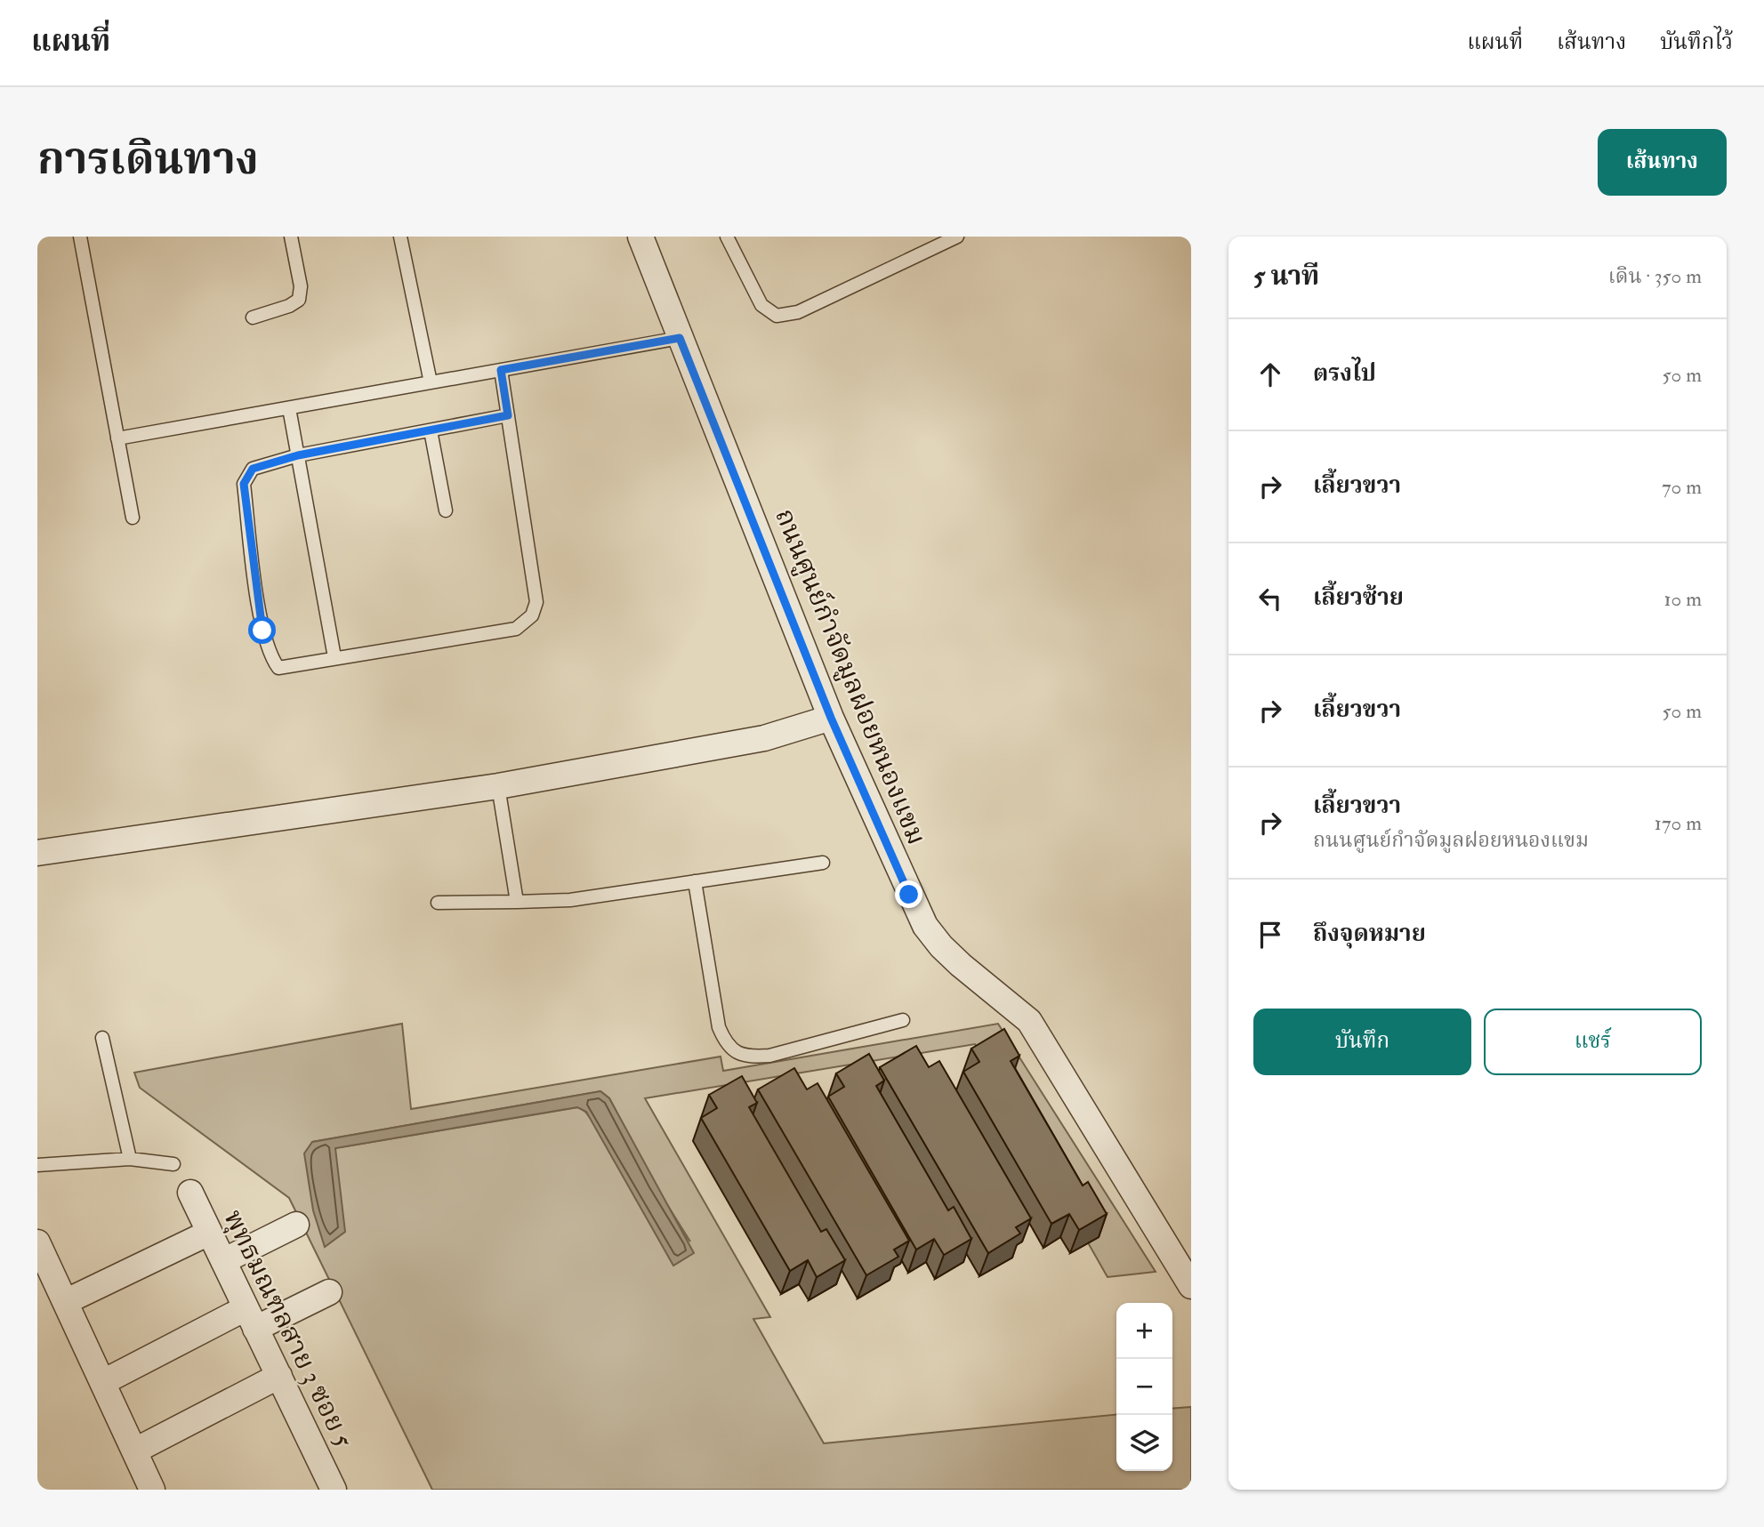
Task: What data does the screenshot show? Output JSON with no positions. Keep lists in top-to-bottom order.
{
  "streets": {
    "street": ["ถนนศูนย์กำจัดมูลฝอยหนองแขม", "พุทธมณฑลสาย 3 ซอย 5"]
  },
  "page": {
    "header": "แผนที่",
    "nav": ["แผนที่", "เส้นทาง", "บันทึกไว้"],
    "title": "การเดินทาง",
    "buttons": [
      "เส้นทาง",
      ["บันทึก", "แชร์"]
    ],
    "heading": ["5 นาที", "เดิน · 350 m"],
    "list": [
      ["ตรงไป", "50 m"],
      ["เลี้ยวขวา", "70 m"],
      ["เลี้ยวซ้าย", "10 m"],
      ["เลี้ยวขวา", "50 m"],
      ["เลี้ยวขวา", "ถนนศูนย์กำจัดมูลฝอยหนองแขม", "170 m"],
      "ถึงจุดหมาย"
    ],
    "map_buttons": ["+", "−"]
  }
}
